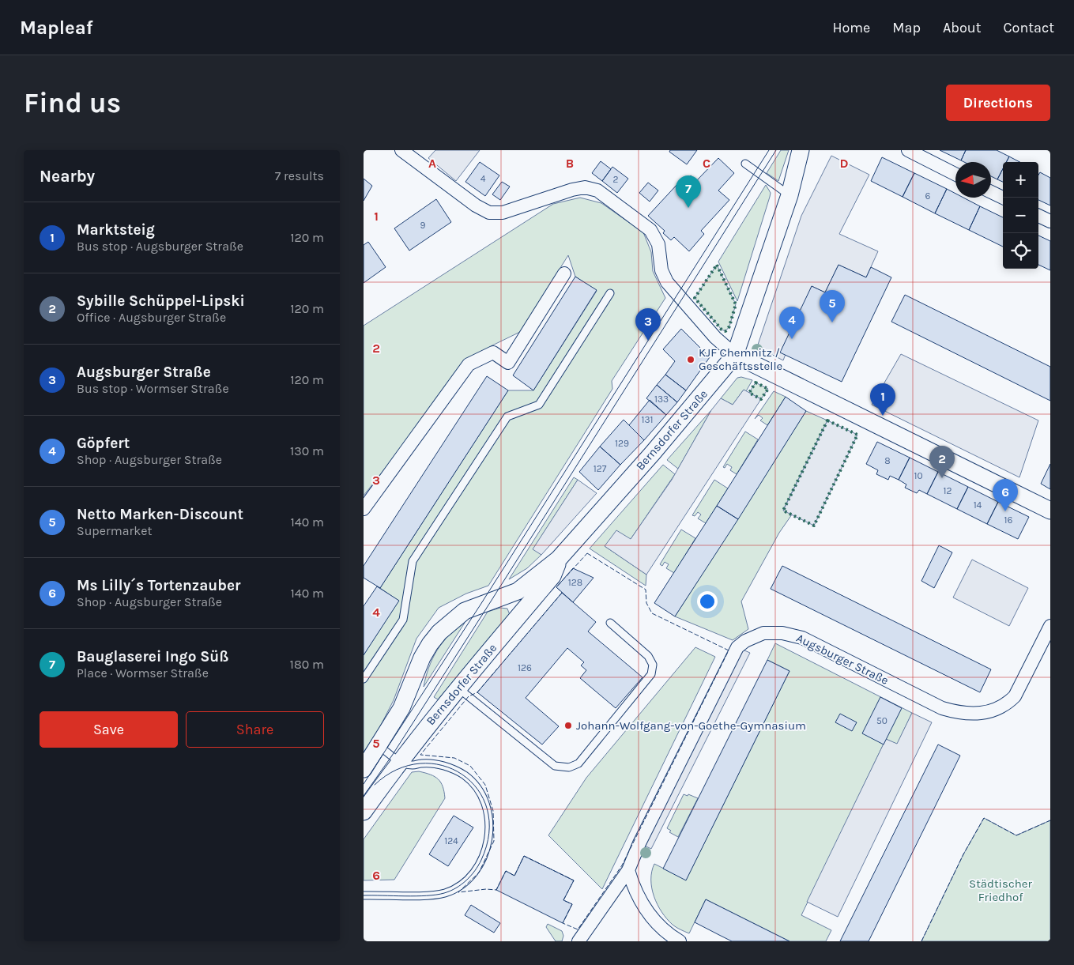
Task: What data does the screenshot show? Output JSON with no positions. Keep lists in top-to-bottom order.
{
  "streets": {
    "street": ["Bernsdorfer Straße", "Augsburger Straße"]
  },
  "parks": ["Städtischer Friedhof"],
  "places": ["KJF Chemnitz / Geschäftsstelle", "Johann-Wolfgang-von-Goethe-Gymnasium"],
  "house_numbers": [
    "4",
    "2",
    "6",
    "9",
    "133",
    "131",
    "129",
    "8",
    "127",
    "10",
    "12",
    "14",
    "16",
    "128",
    "126",
    "50",
    "124"
  ],
  "north": "left",
  "page": {
    "header": "Mapleaf",
    "nav": [
      "Home",
      "Map",
      "About",
      "Contact"
    ],
    "buttons": [
      "Directions",
      ["Save", "Share"]
    ],
    "title": "Find us",
    "heading": ["Nearby", "7 results"],
    "map_buttons": ["+", "−"],
    "pins": [
      "7",
      "5",
      "4",
      "3",
      "1",
      "2",
      "6"
    ],
    "list": [
      {
        "mark": "1",
        "name": "Marktsteig",
        "note": "Bus stop · Augsburger Straße",
        "value": "120 m"
      },
      {
        "mark": "2",
        "name": "Sybille Schüppel-Lipski",
        "note": "Office · Augsburger Straße",
        "value": "120 m"
      },
      {
        "mark": "3",
        "name": "Augsburger Straße",
        "note": "Bus stop · Wormser Straße",
        "value": "120 m"
      },
      {
        "mark": "4",
        "name": "Göpfert",
        "note": "Shop · Augsburger Straße",
        "value": "130 m"
      },
      {
        "mark": "5",
        "name": "Netto Marken-Discount",
        "note": "Supermarket",
        "value": "140 m"
      },
      {
        "mark": "6",
        "name": "Ms Lilly´s Tortenzauber",
        "note": "Shop · Augsburger Straße",
        "value": "140 m"
      },
      {
        "mark": "7",
        "name": "Bauglaserei Ingo Süß",
        "note": "Place · Wormser Straße",
        "value": "180 m"
      }
    ]
  },
  "grid": {
    "columns": [
      "A",
      "B",
      "C",
      "D"
    ],
    "rows": [
      "1",
      "2",
      "3",
      "4",
      "5",
      "6"
    ]
  }
}
